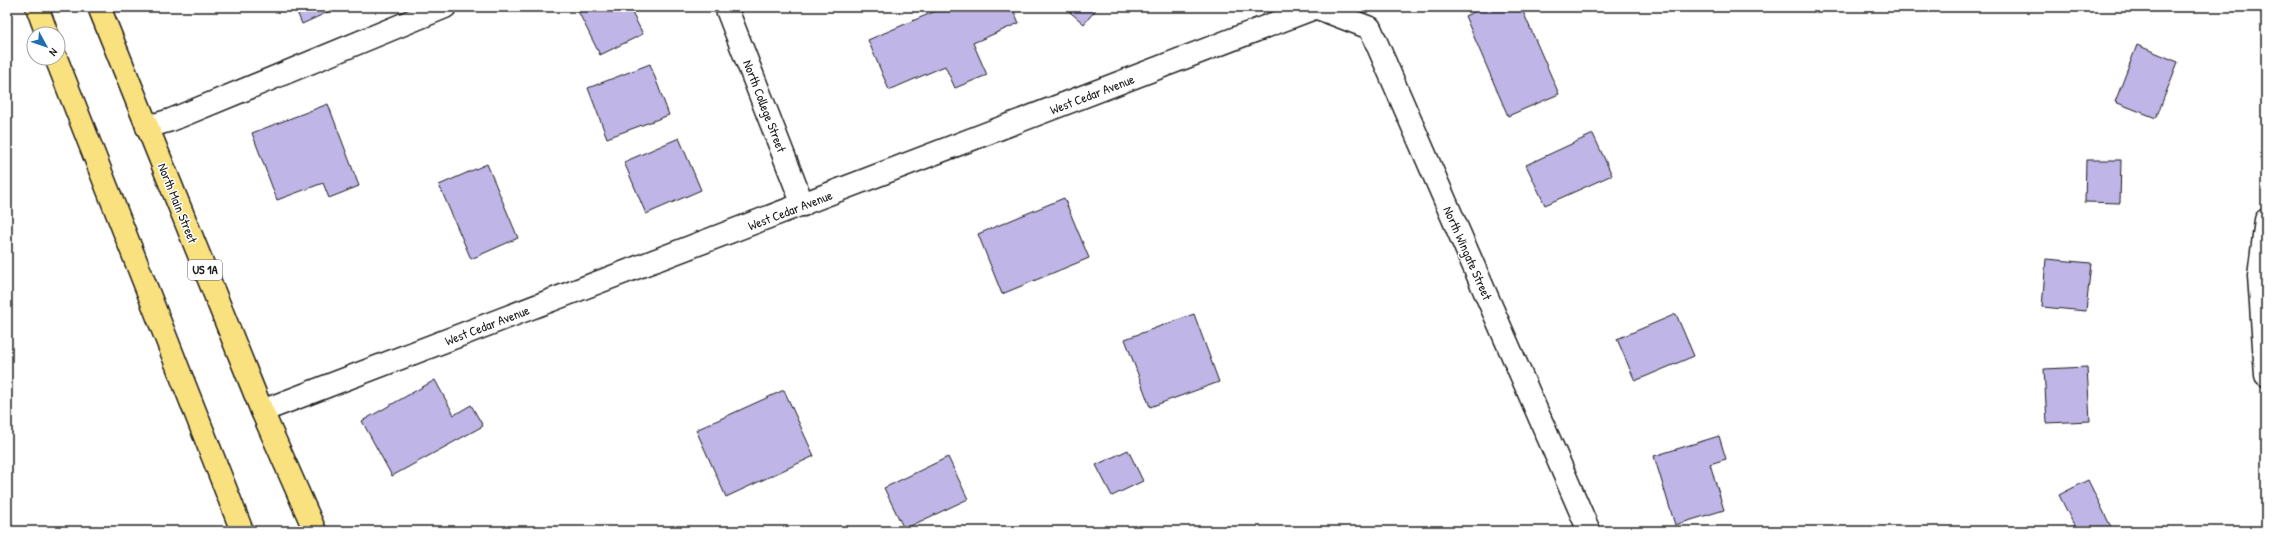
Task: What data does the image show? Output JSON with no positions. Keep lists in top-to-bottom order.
{
  "streets": {
    "main road": ["North Main Street", "US 1A"],
    "street": ["West Cedar Avenue", "North College Street", "North Wingate Street"]
  },
  "crossings": [
    ["West Cedar Avenue", "North College Street"],
    ["West Cedar Avenue", "North Main Street"],
    ["West Cedar Avenue", "North Wingate Street"]
  ],
  "north": "bottom right"
}
